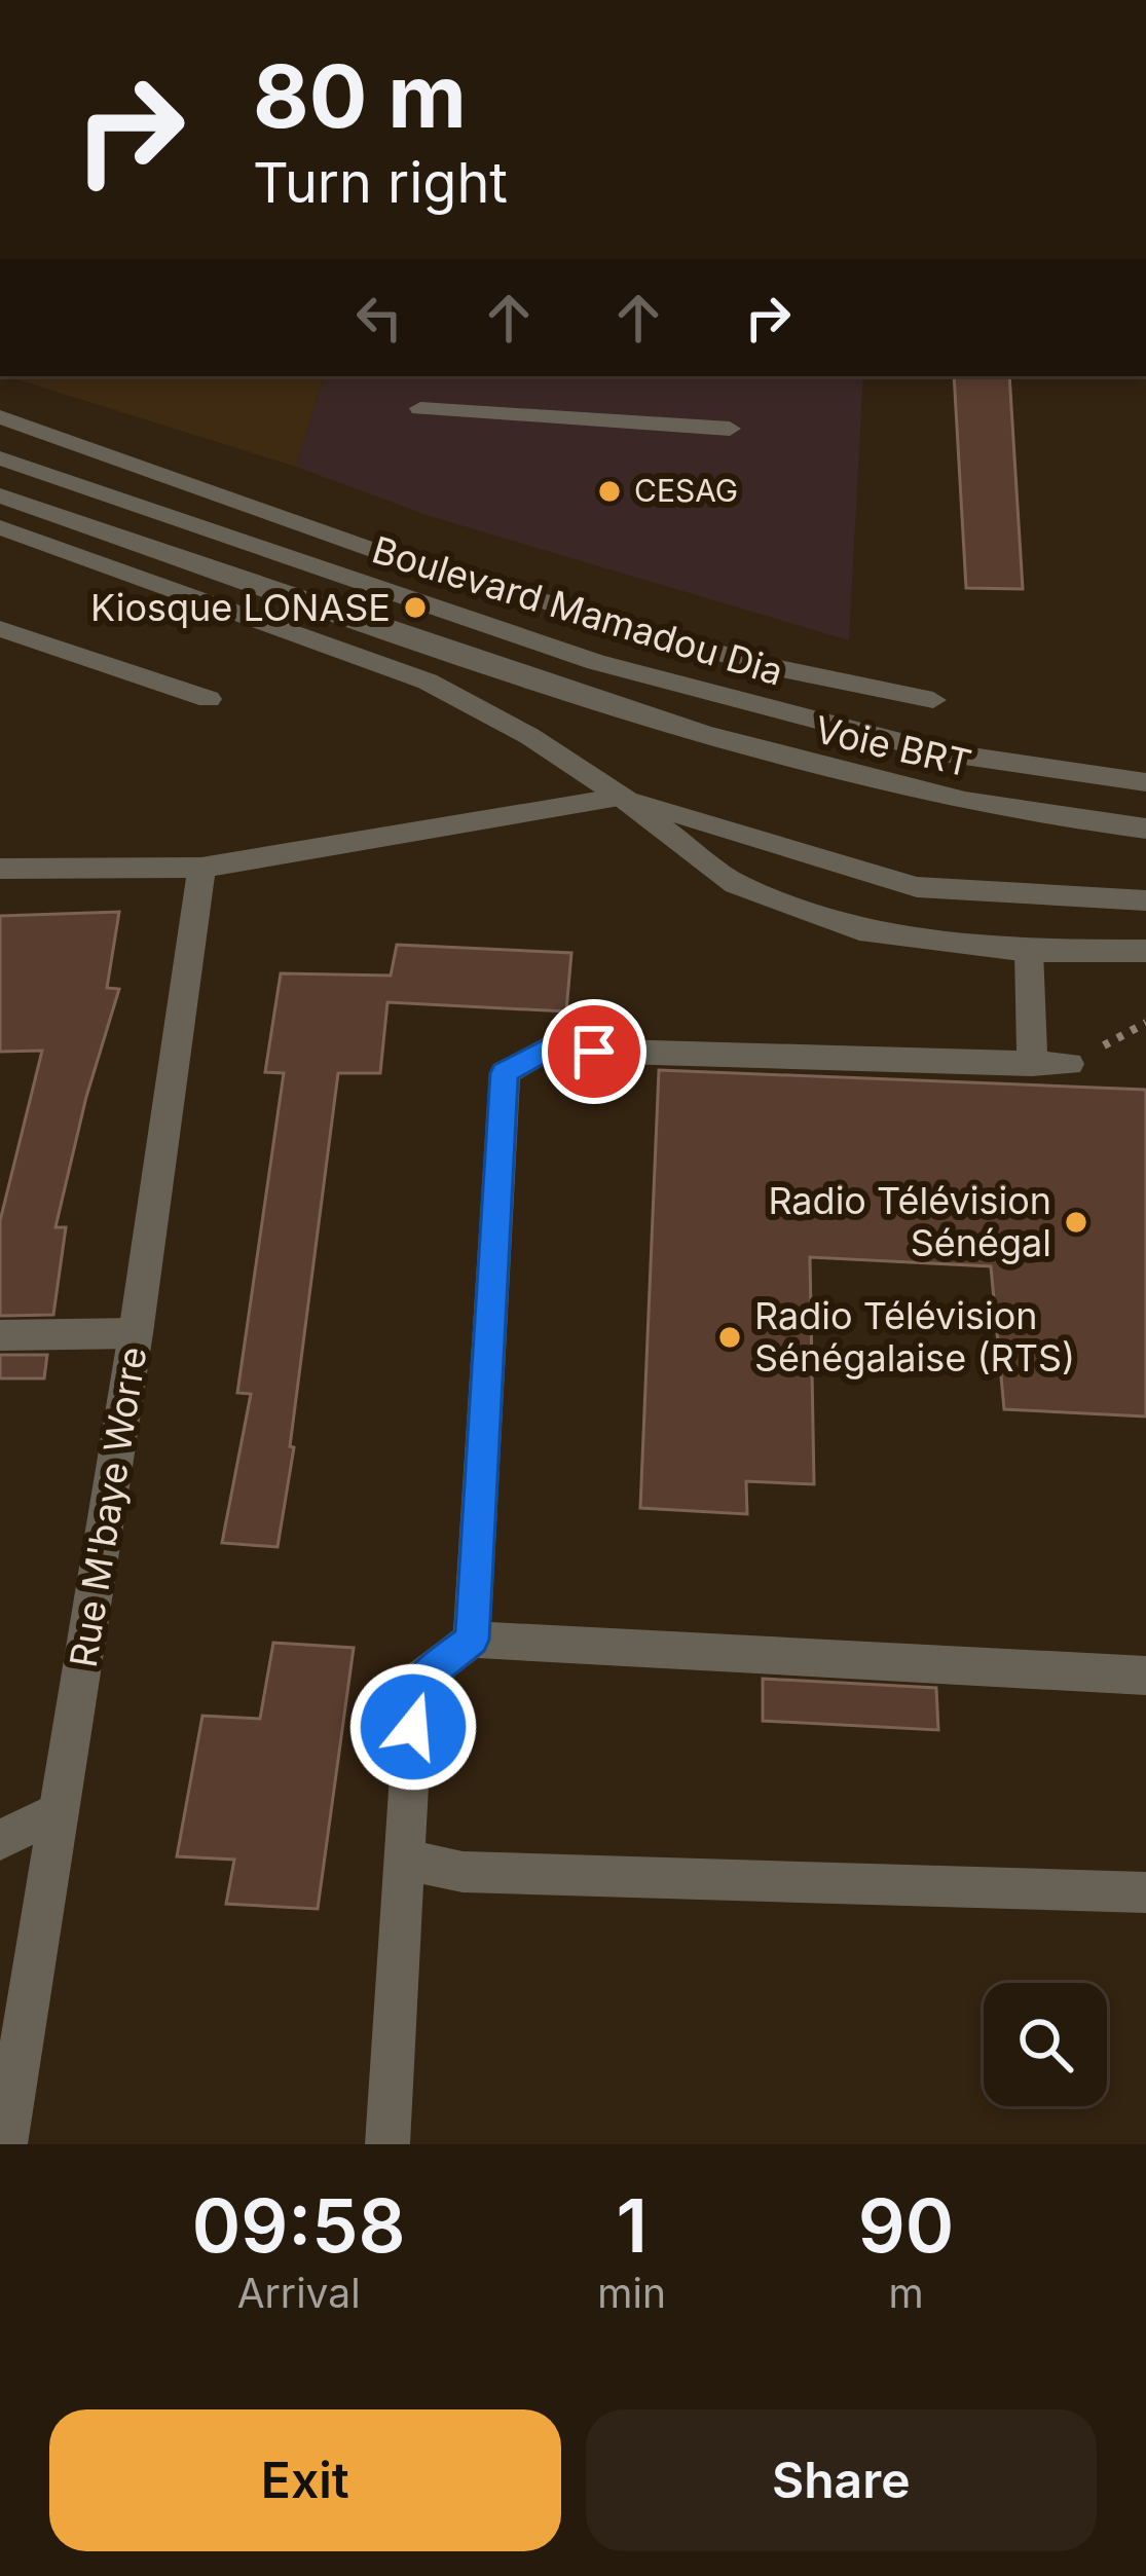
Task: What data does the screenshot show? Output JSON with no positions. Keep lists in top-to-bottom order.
{
  "streets": {
    "street": ["Boulevard Mamadou Dia", "Voie BRT", "Rue M'baye Worre"]
  },
  "places": [
    "CESAG",
    "Kiosque LONASE",
    "Radio Télévision Sénégal",
    "Radio Télévision Sénégalaise (RTS)"
  ],
  "page": {
    "turn": ["80 m", "Turn right"],
    "eta": [
      "09:58",
      "Arrival",
      "1",
      "min",
      "90",
      "m"
    ],
    "buttons": ["Exit", "Share"]
  }
}
